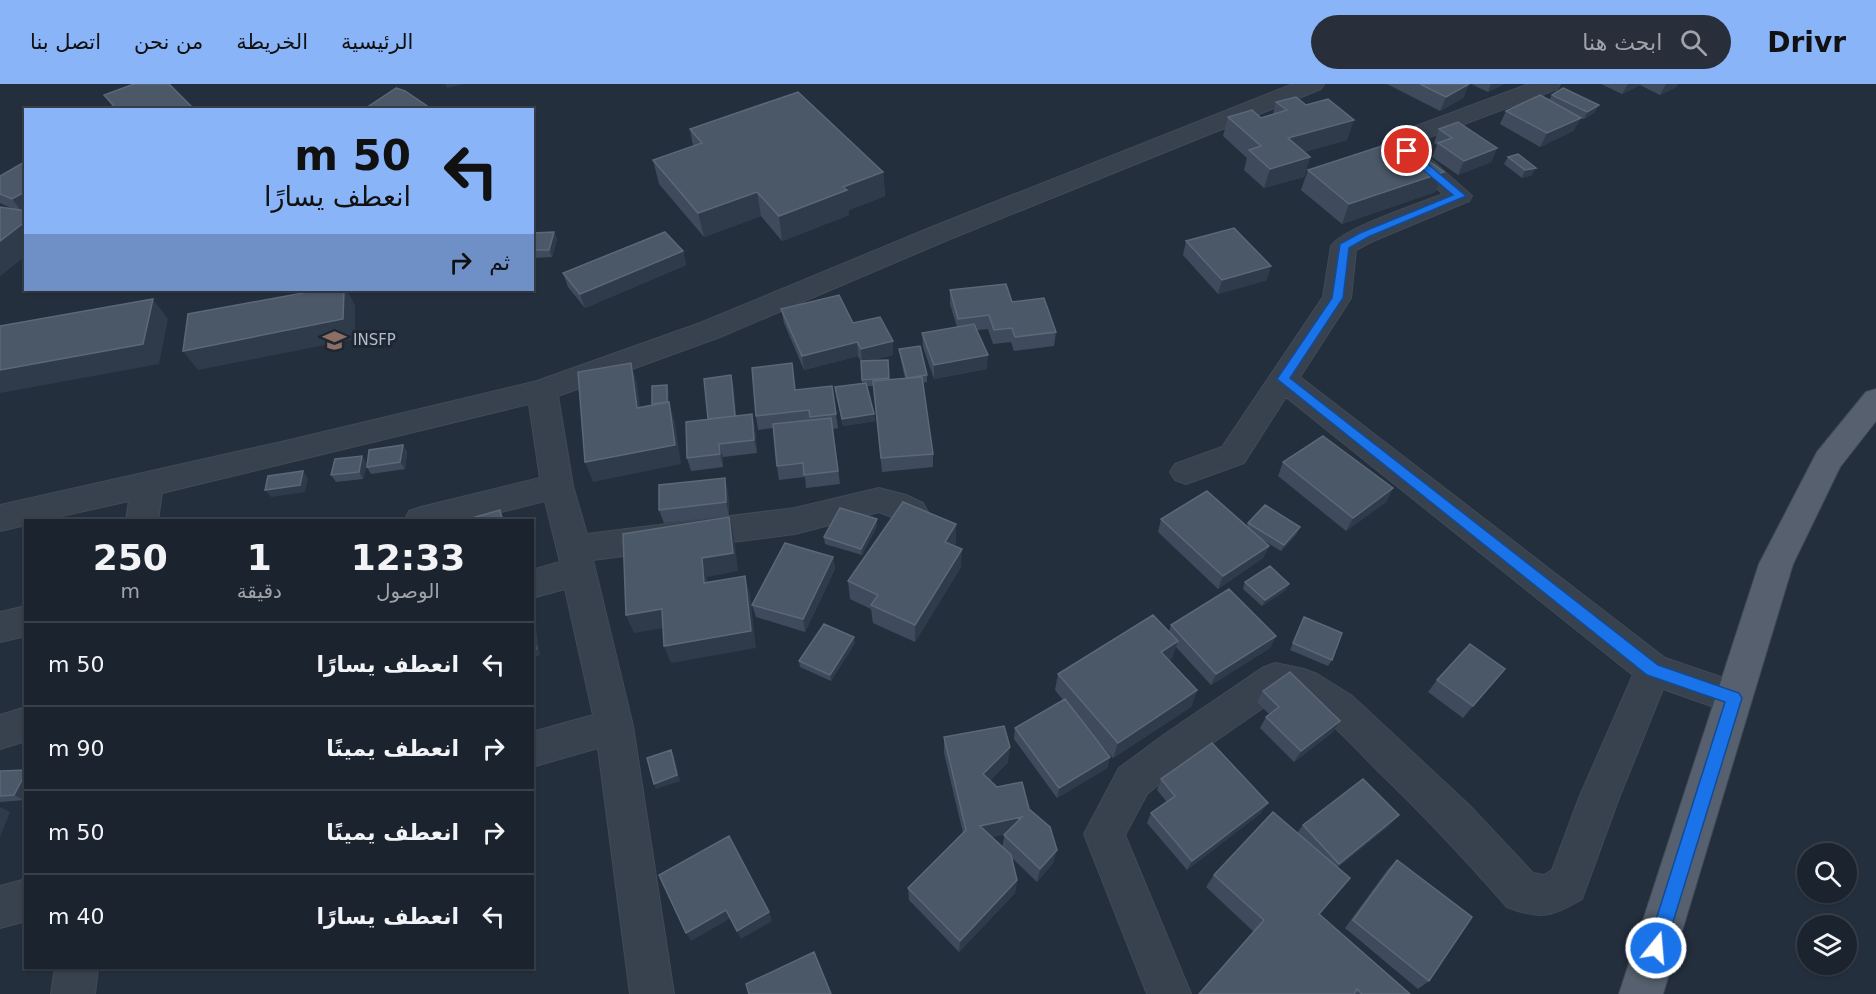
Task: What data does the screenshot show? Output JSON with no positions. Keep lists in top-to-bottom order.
{
  "places": {
    "school or university": ["INSFP"]
  },
  "page": {
    "header": "Drivr",
    "search": "ابحث هنا",
    "nav": [
      "الرئيسية",
      "الخريطة",
      "من نحن",
      "اتصل بنا"
    ],
    "turn": ["50 m", "انعطف يسارًا"],
    "then": "ثم",
    "eta": [
      "12:33",
      "الوصول",
      "1",
      "دقيقة",
      "250",
      "m"
    ],
    "list": [
      {
        "name": "انعطف يسارًا",
        "value": "50 m"
      },
      {
        "name": "انعطف يمينًا",
        "value": "90 m"
      },
      {
        "name": "انعطف يمينًا",
        "value": "50 m"
      },
      {
        "name": "انعطف يسارًا",
        "value": "40 m"
      }
    ]
  }
}
